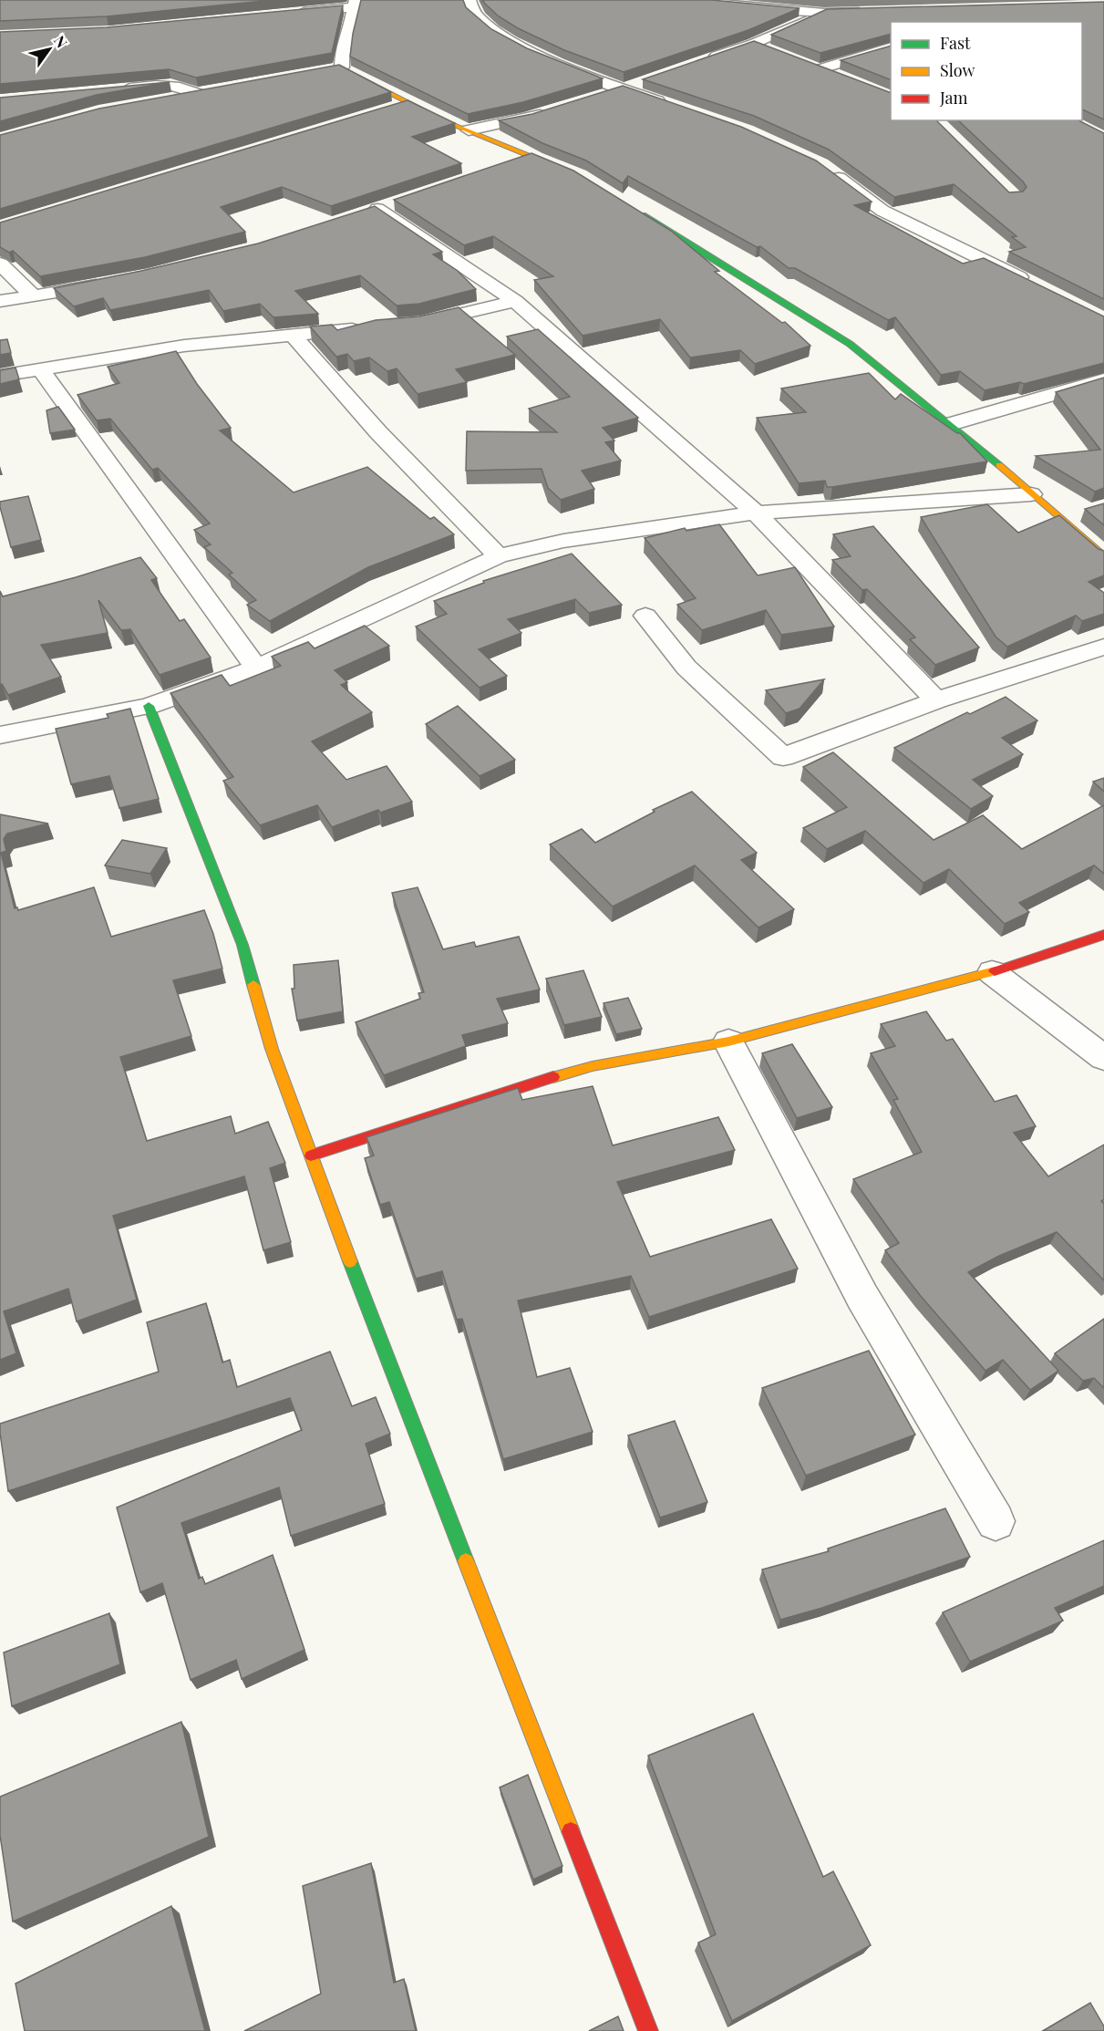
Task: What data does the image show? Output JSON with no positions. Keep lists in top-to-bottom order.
{
  "legend": ["Fast", "Slow", "Jam"],
  "north": "top right"
}
